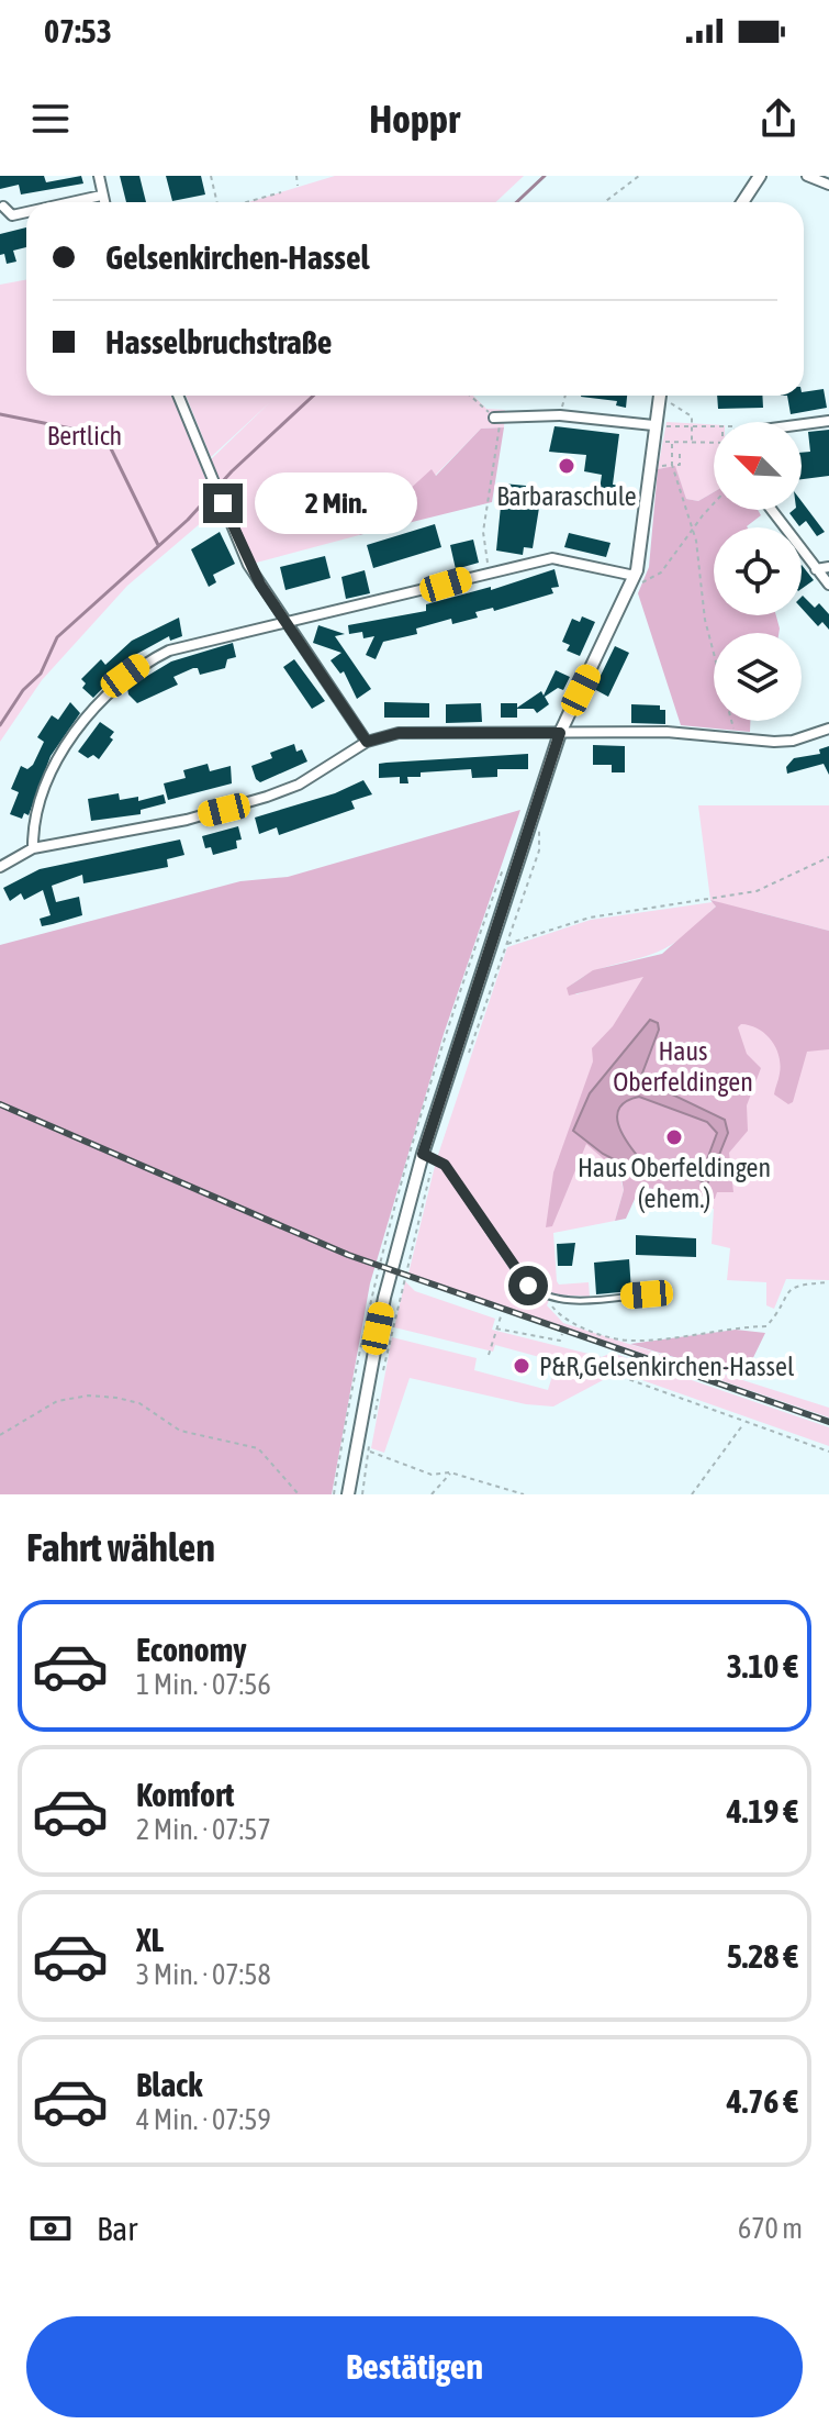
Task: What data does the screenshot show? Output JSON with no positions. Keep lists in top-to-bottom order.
{
  "parks": ["Bertlich", "Haus Oberfeldingen"],
  "places": ["Barbaraschule", "Haus Oberfeldingen (ehem.)", "P&R,Gelsenkirchen-Hassel"],
  "north": "top left",
  "page": {
    "status": "07:53",
    "header": "Hoppr",
    "banner": ["Gelsenkirchen-Hassel", "Hasselbruchstraße"],
    "bubble": "2 Min.",
    "heading": "Fahrt wählen",
    "list": [
      {
        "name": "Economy",
        "note": "1 Min. · 07:56",
        "value": "3.10 €"
      },
      {
        "name": "Komfort",
        "note": "2 Min. · 07:57",
        "value": "4.19 €"
      },
      {
        "name": "XL",
        "note": "3 Min. · 07:58",
        "value": "5.28 €"
      },
      {
        "name": "Black",
        "note": "4 Min. · 07:59",
        "value": "4.76 €"
      }
    ],
    "pay": ["Bar", "670 m"],
    "buttons": "Bestätigen"
  }
}
